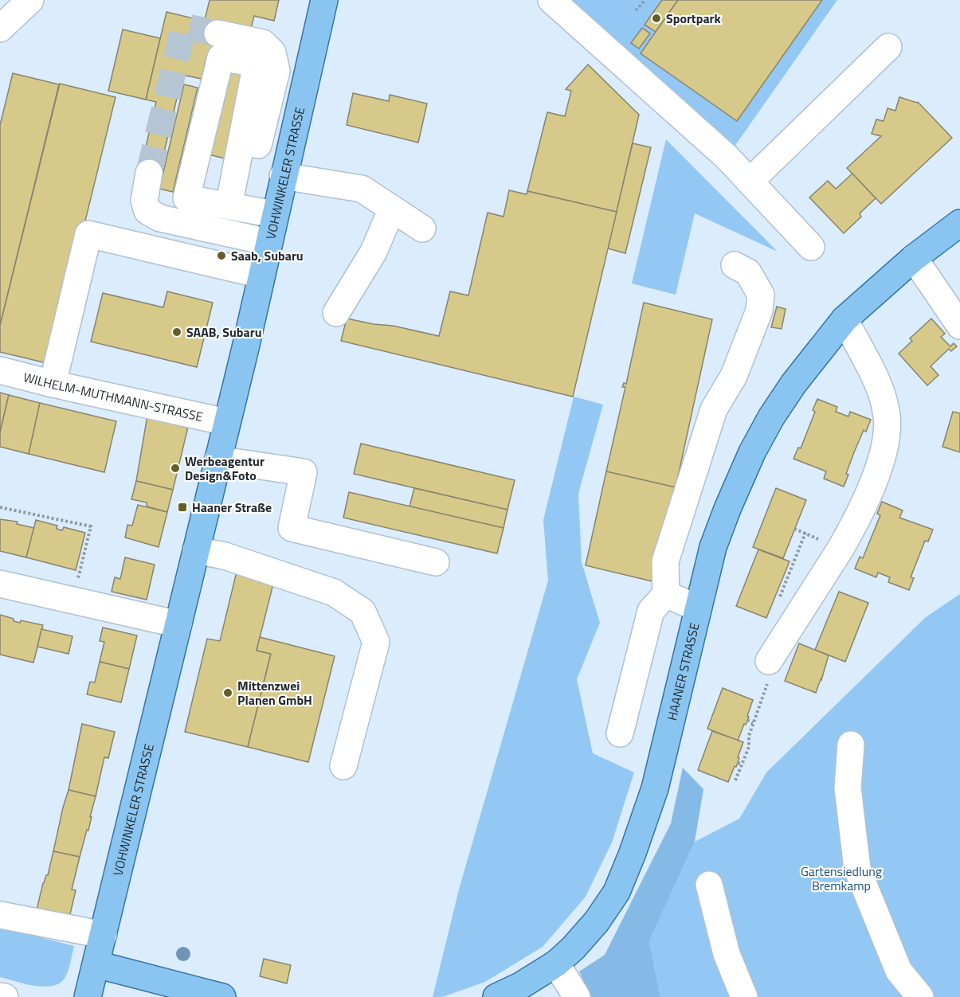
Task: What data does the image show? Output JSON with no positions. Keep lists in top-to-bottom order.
{
  "streets": {
    "main road": ["VOHWINKELER STRASSE", "HAANER STRASSE"],
    "street": ["WILHELM-MUTHMANN-STRASSE"]
  },
  "crossings": [
    ["VOHWINKELER STRASSE", "WILHELM-MUTHMANN-STRASSE"]
  ],
  "parks": ["Gartensiedlung Bremkamp"],
  "places": {
    "other": [
      "Sportpark",
      "Saab, Subaru",
      "SAAB, Subaru",
      "Werbeagentur Design&Foto",
      "Mittenzwei Planen GmbH"
    ],
    "transit": ["Haaner Straße"]
  }
}
